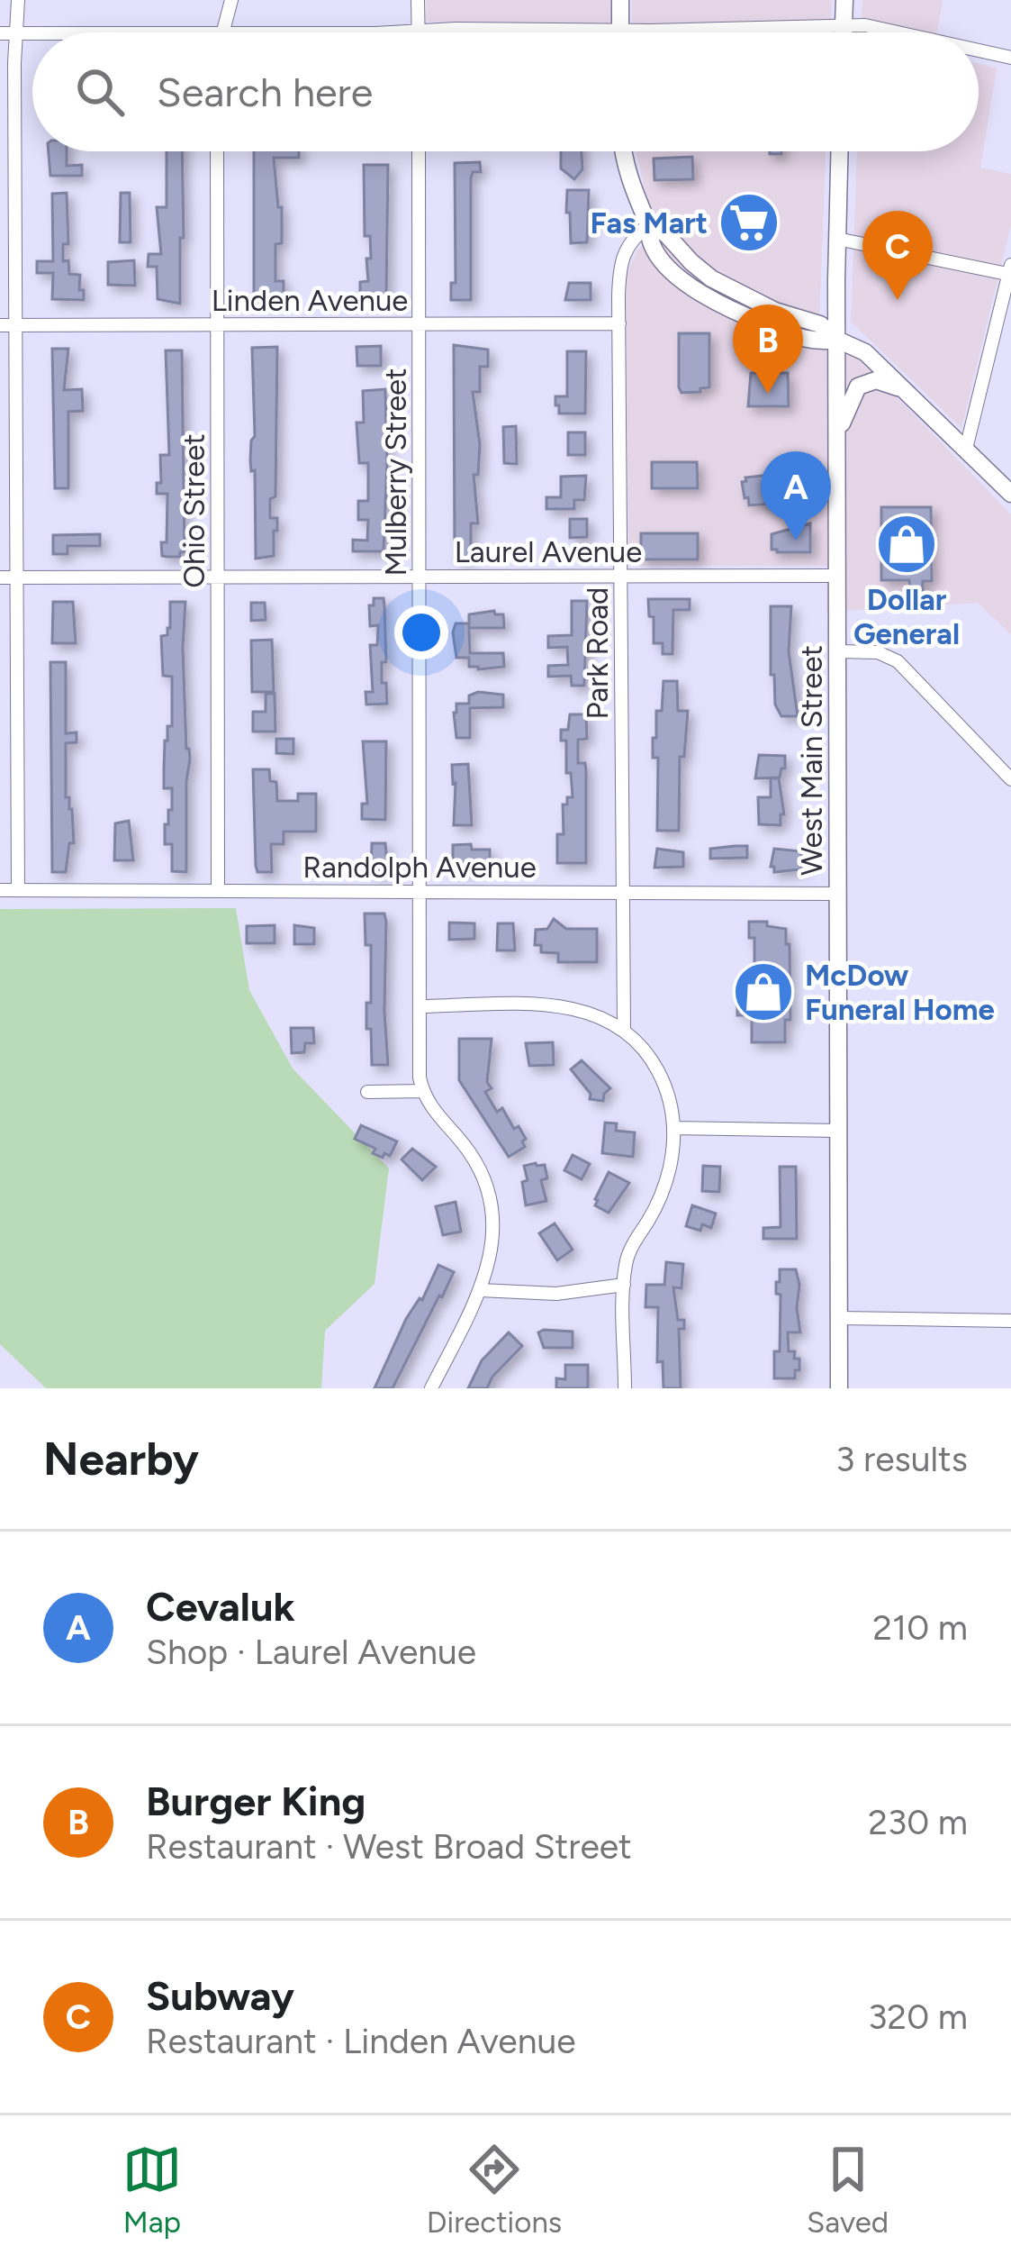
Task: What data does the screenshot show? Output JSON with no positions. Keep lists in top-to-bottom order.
{
  "streets": {
    "main road": ["West Main Street"],
    "street": [
      "Linden Avenue",
      "Mulberry Street",
      "Ohio Street",
      "Laurel Avenue",
      "Park Road",
      "Randolph Avenue"
    ]
  },
  "crossings": [
    ["Linden Avenue", "Mulberry Street"],
    ["Linden Avenue", "Ohio Street"],
    ["Linden Avenue", "Park Road"],
    ["Mulberry Street", "Laurel Avenue"],
    ["Mulberry Street", "Randolph Avenue"],
    ["Ohio Street", "Laurel Avenue"],
    ["Ohio Street", "Randolph Avenue"],
    ["Laurel Avenue", "Park Road"],
    ["Laurel Avenue", "West Main Street"],
    ["Park Road", "Randolph Avenue"],
    ["West Main Street", "Randolph Avenue"]
  ],
  "places": {
    "supermarket": ["Fas Mart"],
    "shop": ["Dollar General", "McDow Funeral Home"]
  },
  "page": {
    "search": "Search here",
    "pins": ["C", "B", "A"],
    "heading": ["Nearby", "3 results"],
    "list": [
      {
        "mark": "A",
        "name": "Cevaluk",
        "note": "Shop · Laurel Avenue",
        "value": "210 m"
      },
      {
        "mark": "B",
        "name": "Burger King",
        "note": "Restaurant · West Broad Street",
        "value": "230 m"
      },
      {
        "mark": "C",
        "name": "Subway",
        "note": "Restaurant · Linden Avenue",
        "value": "320 m"
      }
    ],
    "nav": ["Map", "Directions", "Saved"]
  }
}
